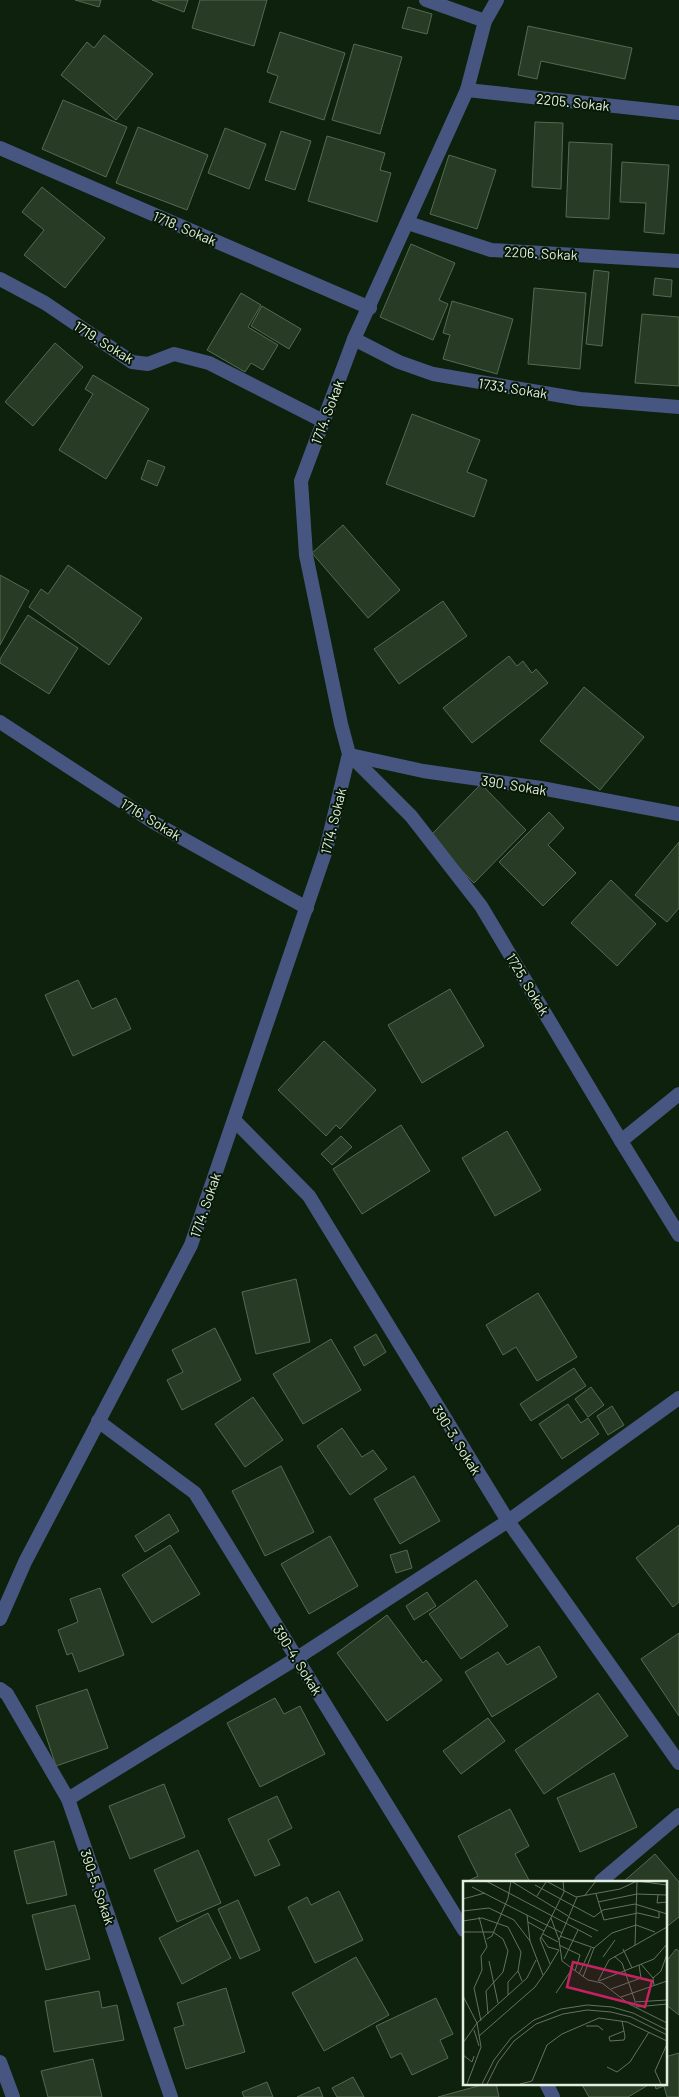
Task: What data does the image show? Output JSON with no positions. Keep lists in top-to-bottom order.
{
  "streets": {
    "street": [
      "2205. Sokak",
      "1718. Sokak",
      "2206. Sokak",
      "1719. Sokak",
      "1733. Sokak",
      "1714. Sokak",
      "390. Sokak",
      "1716. Sokak",
      "1725. Sokak",
      "390-3. Sokak",
      "390-4. Sokak",
      "390-5. Sokak"
    ]
  },
  "crossings": [
    ["2205. Sokak", "1714. Sokak"],
    ["1718. Sokak", "1714. Sokak"],
    ["2206. Sokak", "1714. Sokak"],
    ["1719. Sokak", "1714. Sokak"],
    ["1733. Sokak", "1714. Sokak"],
    ["1714. Sokak", "390. Sokak"],
    ["1714. Sokak", "1716. Sokak"],
    ["1714. Sokak", "1725. Sokak"],
    ["1714. Sokak", "390-3. Sokak"],
    ["1714. Sokak", "390-4. Sokak"],
    ["390. Sokak", "1725. Sokak"]
  ]
}
